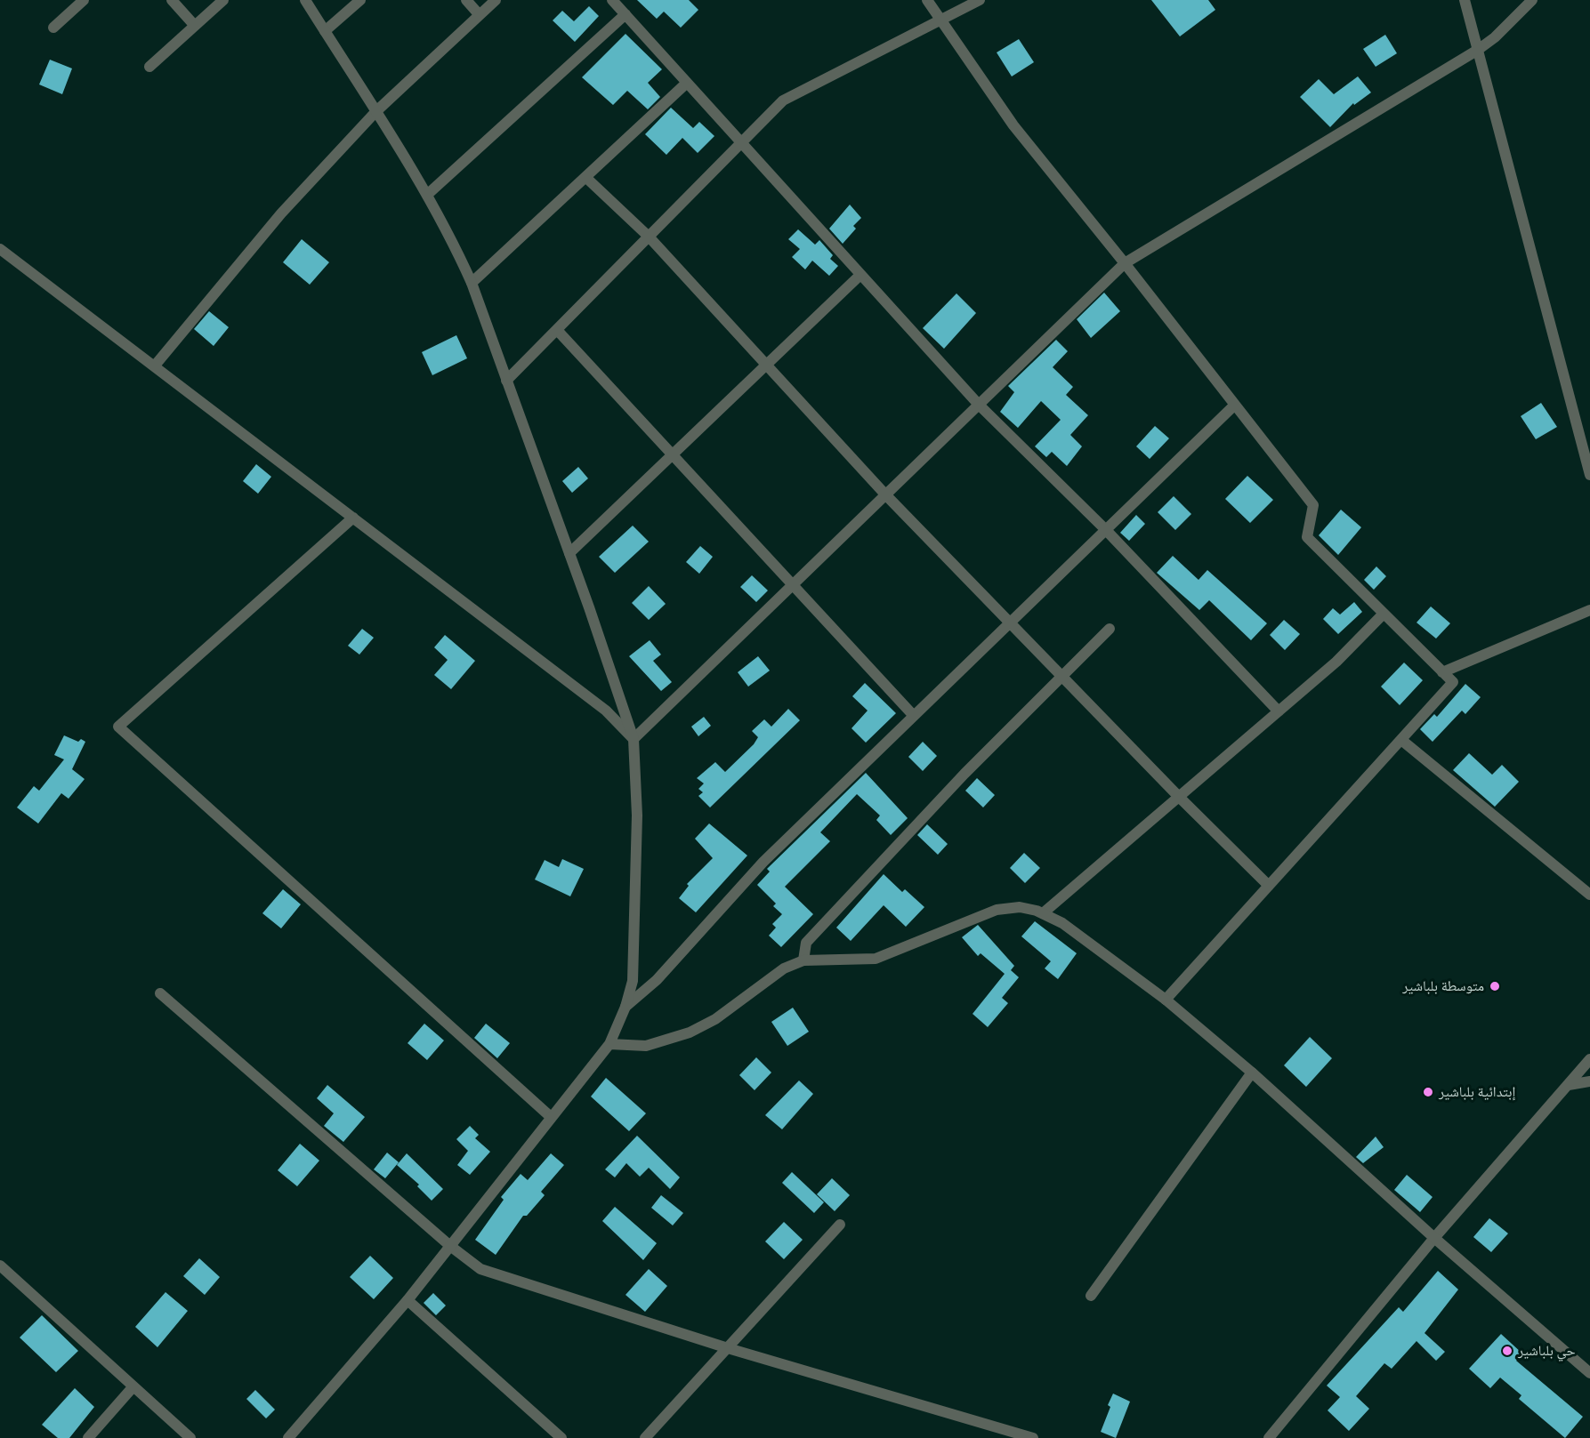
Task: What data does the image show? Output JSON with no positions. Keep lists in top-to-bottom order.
{
  "places": ["متوسطة بلباشير", "إبتدائية بلباشير", "حي بلباشير"]
}
